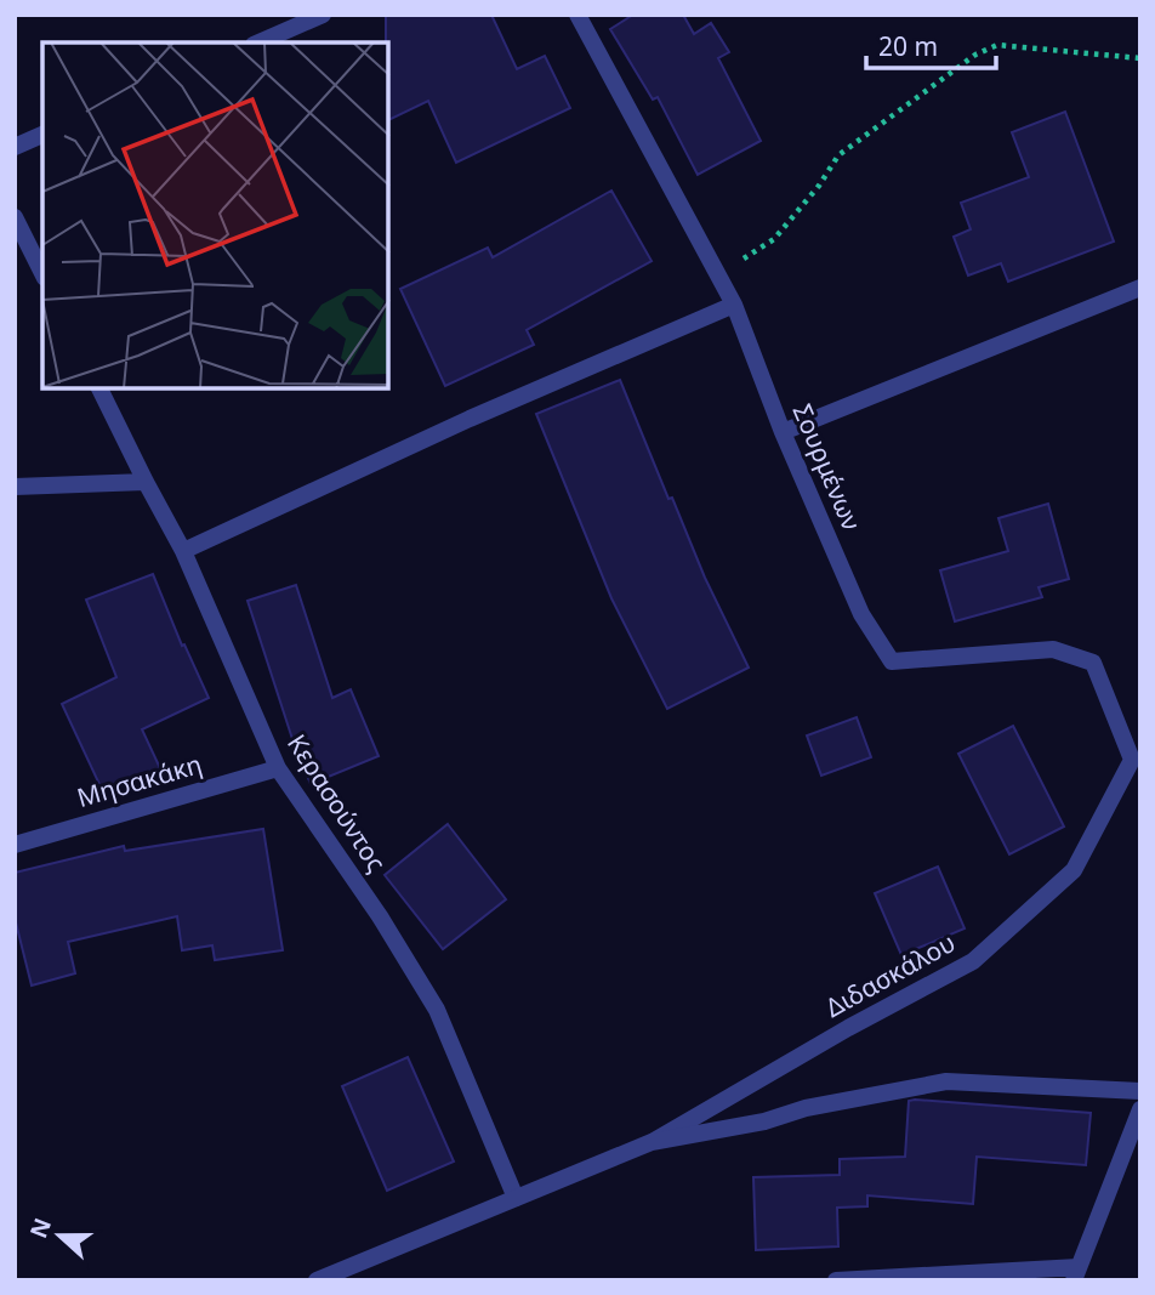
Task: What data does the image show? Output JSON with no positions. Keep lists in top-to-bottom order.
{
  "streets": {
    "street": [
      "Σουρμένων",
      "Μησακάκη",
      "Κερασούντος",
      "Διδασκάλου"
    ]
  },
  "crossings": [
    ["Σουρμένων", "Διδασκάλου"],
    ["Μησακάκη", "Κερασούντος"],
    ["Κερασούντος", "Διδασκάλου"]
  ],
  "scale_bar": "20 m",
  "north": "left"
}
